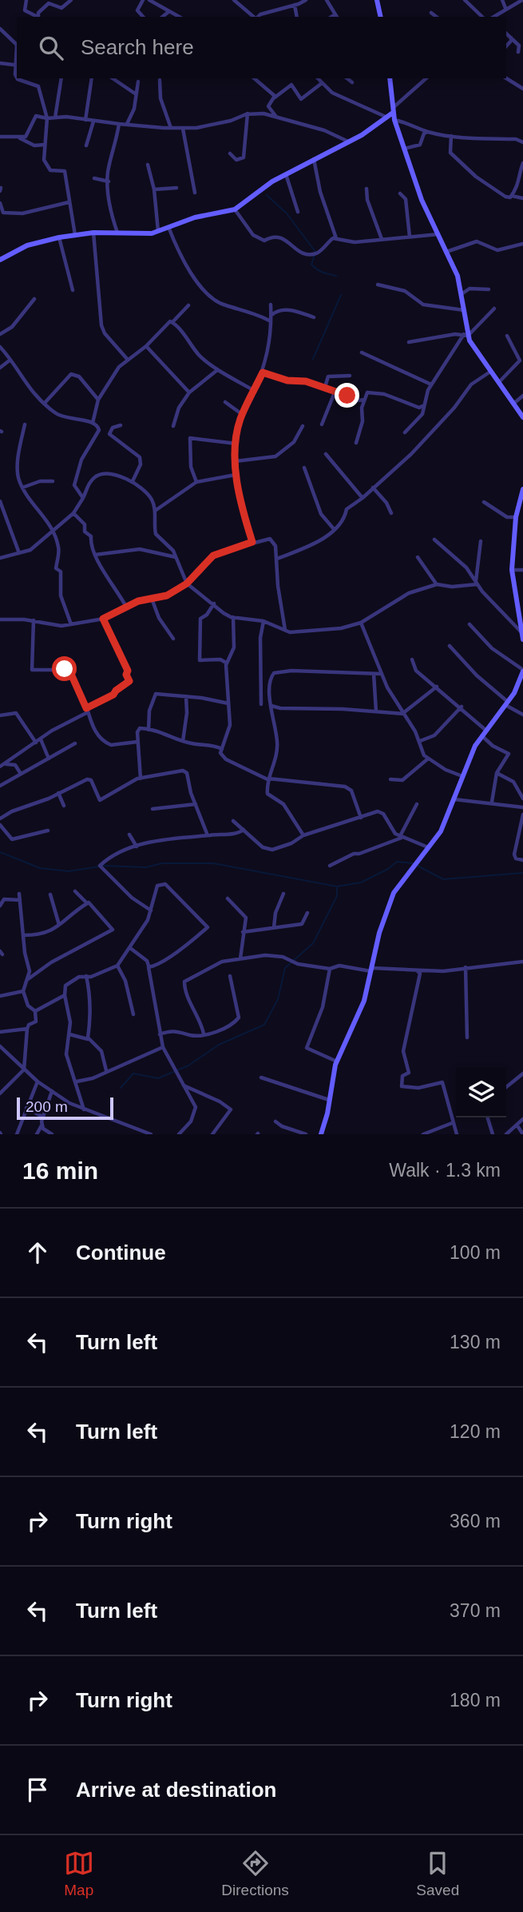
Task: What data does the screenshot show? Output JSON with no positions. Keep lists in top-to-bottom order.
{
  "scale_bar": "200 m",
  "page": {
    "search": "Search here",
    "scale": "200 m",
    "heading": ["16 min", "Walk · 1.3 km"],
    "list": [
      ["Continue", "100 m"],
      ["Turn left", "130 m"],
      ["Turn left", "120 m"],
      ["Turn right", "360 m"],
      ["Turn left", "370 m"],
      ["Turn right", "180 m"],
      "Arrive at destination"
    ],
    "nav": ["Map", "Directions", "Saved"]
  }
}
